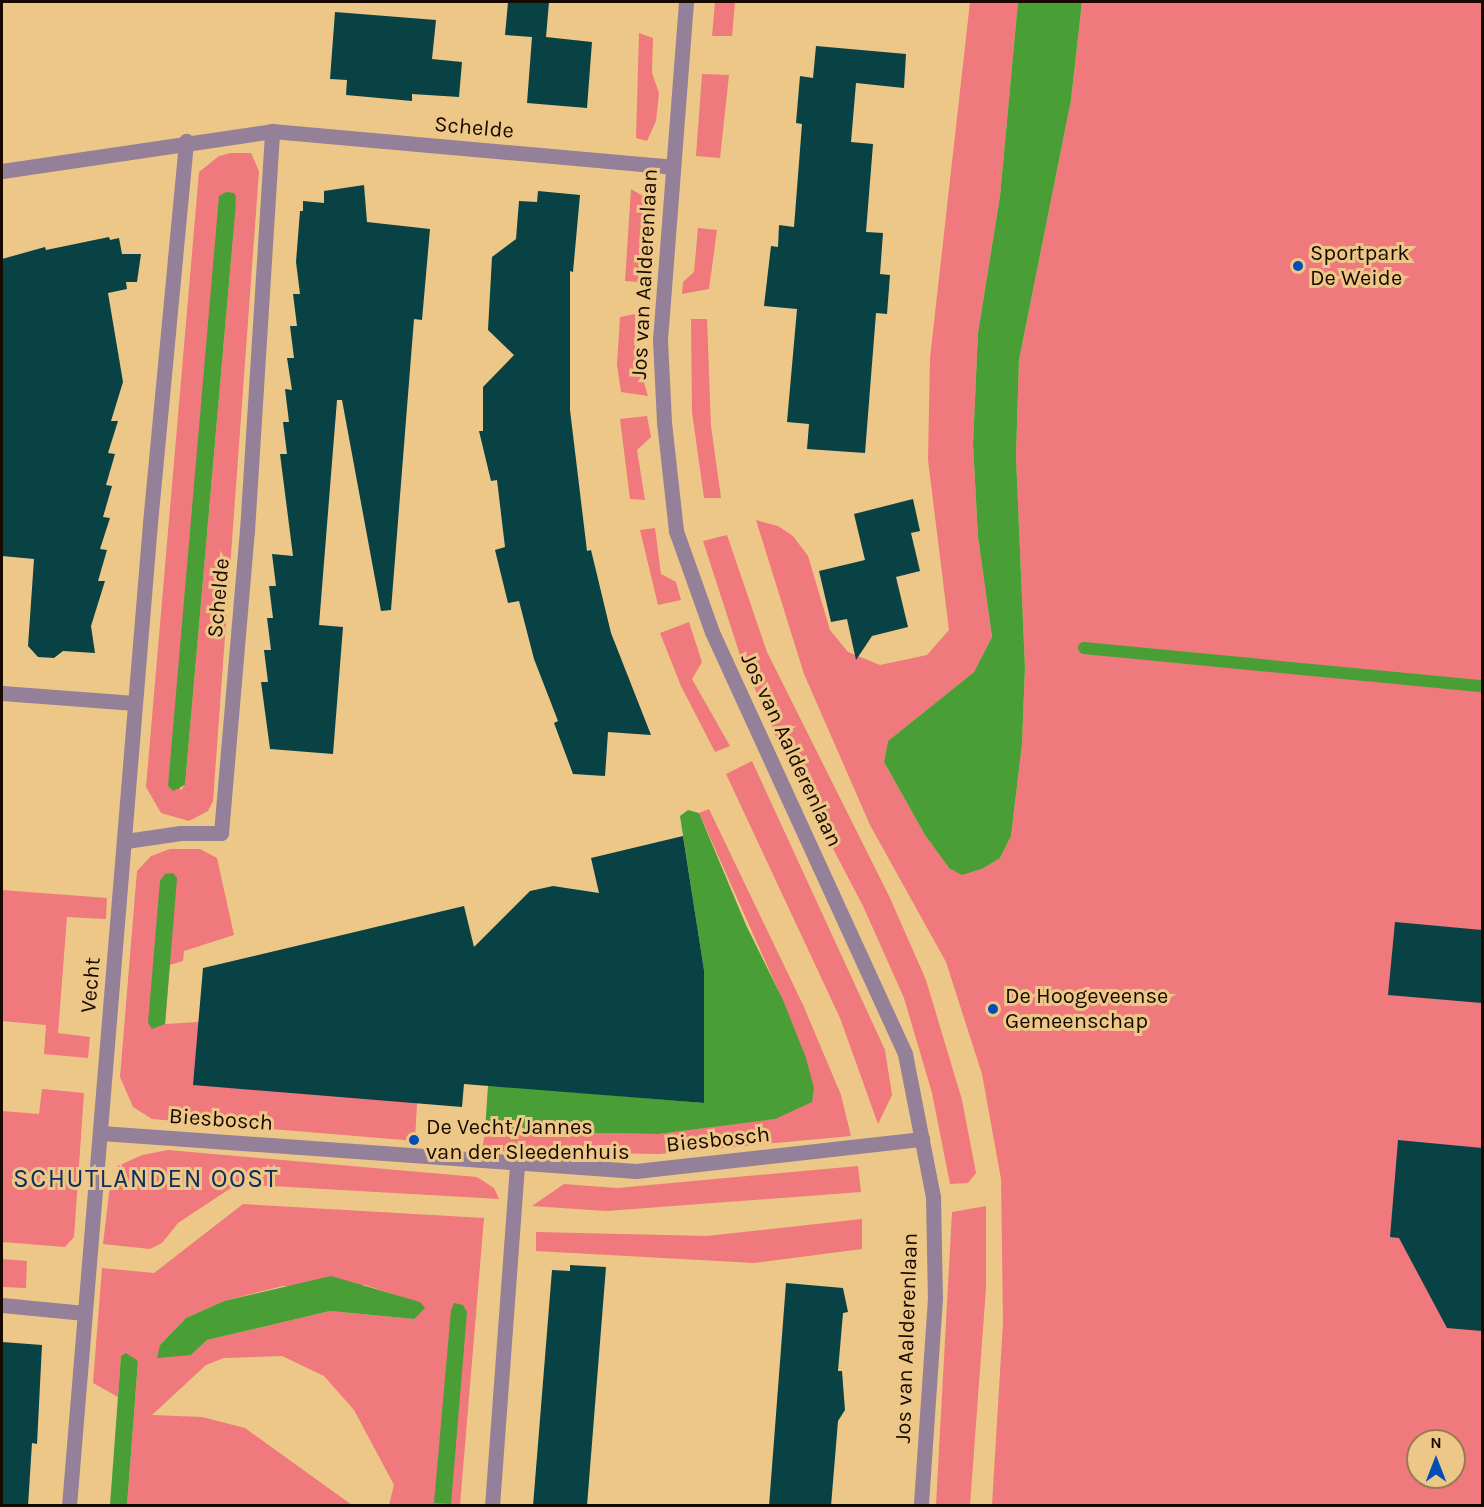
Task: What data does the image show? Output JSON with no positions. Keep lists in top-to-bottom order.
{
  "streets": {
    "street": [
      "Schelde",
      "Jos van Aalderenlaan",
      "Vecht",
      "Biesbosch"
    ]
  },
  "crossings": [
    ["Schelde", "Jos van Aalderenlaan"],
    ["Schelde", "Vecht"],
    ["Jos van Aalderenlaan", "Biesbosch"],
    ["Vecht", "Biesbosch"]
  ],
  "districts": ["SCHUTLANDEN OOST"],
  "places": ["Sportpark De Weide", "De Hoogeveense Gemeenschap", "De Vecht/Jannes van der Sleedenhuis"],
  "north": "top"
}
